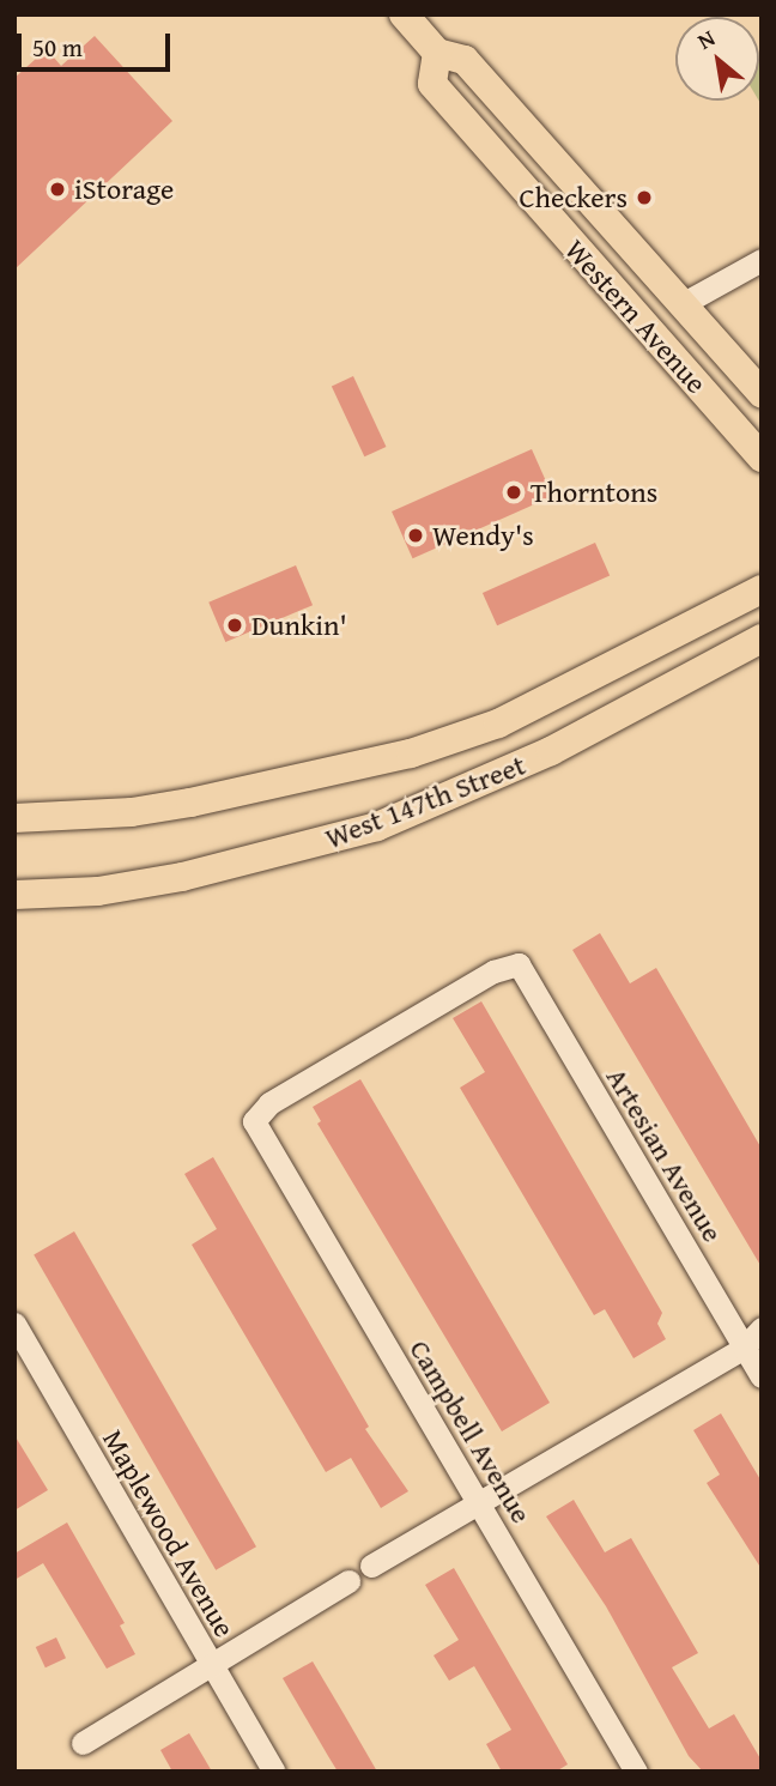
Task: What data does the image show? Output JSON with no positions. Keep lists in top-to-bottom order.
{
  "streets": {
    "main road": ["Western Avenue", "West 147th Street"],
    "street": ["Artesian Avenue", "Campbell Avenue", "Maplewood Avenue"]
  },
  "crossings": [
    ["Artesian Avenue", "Campbell Avenue"]
  ],
  "places": [
    "iStorage",
    "Checkers",
    "Thorntons",
    "Wendy's",
    "Dunkin'"
  ],
  "scale_bar": "50 m",
  "north": "top left"
}
